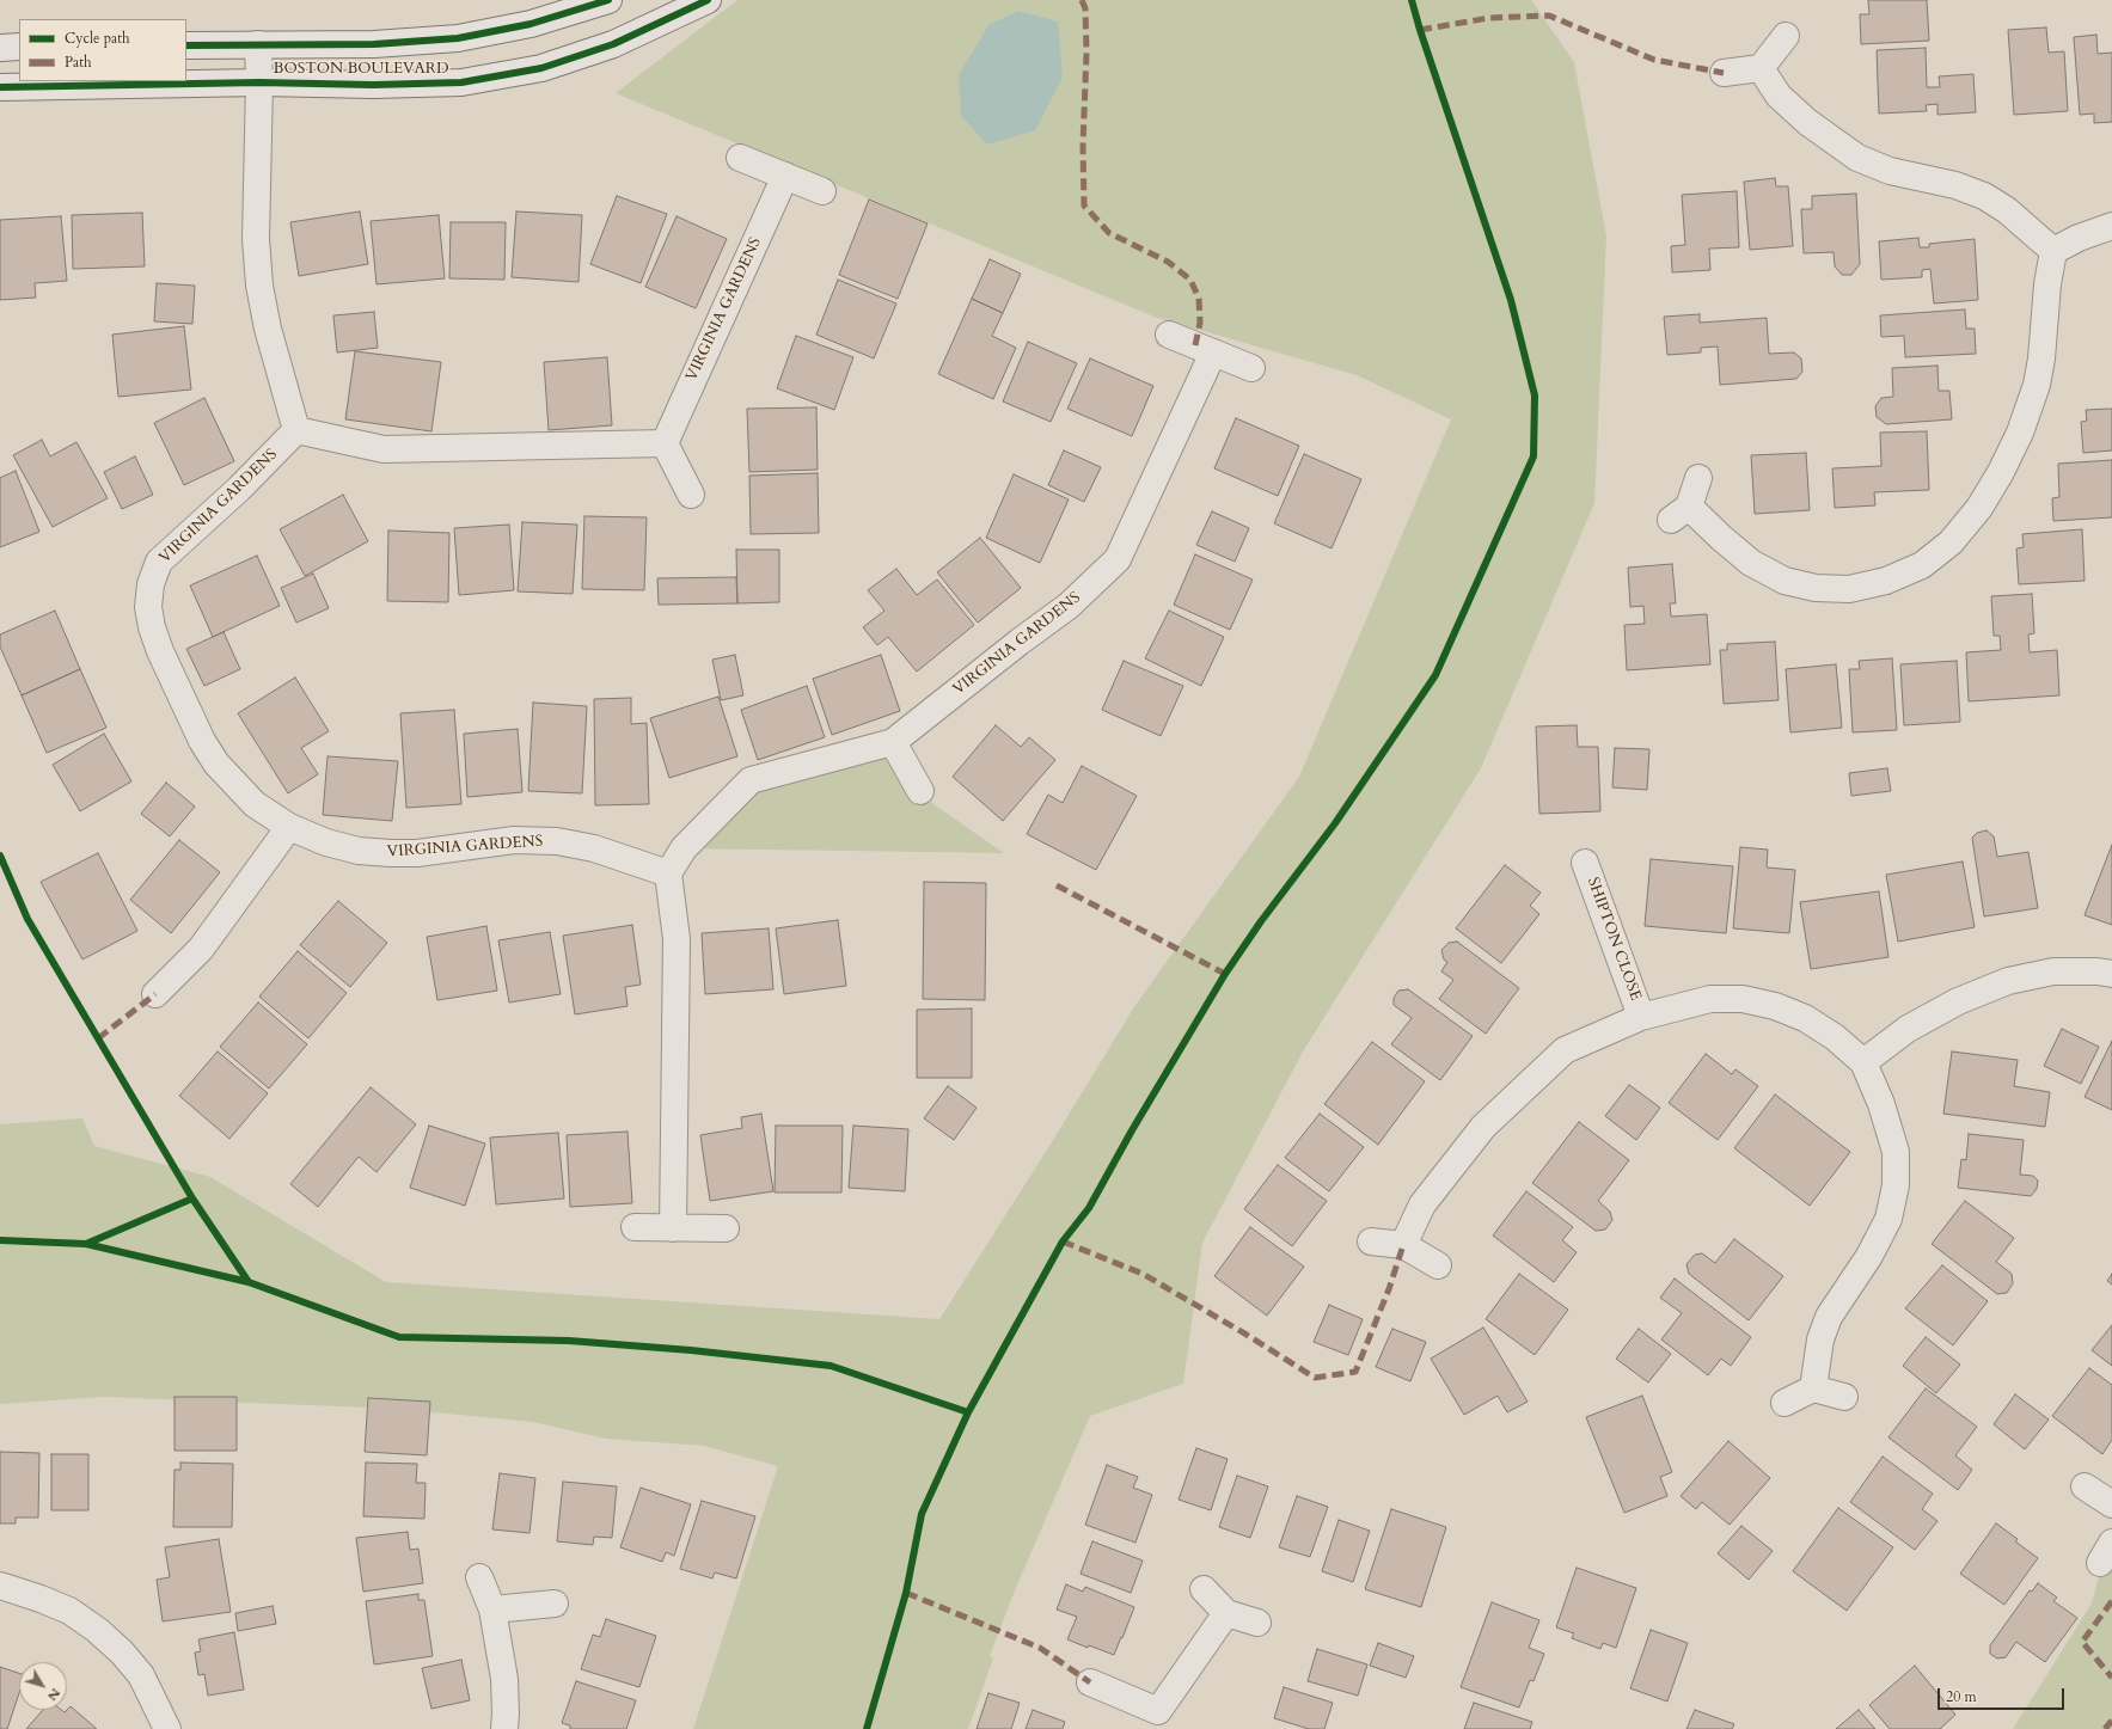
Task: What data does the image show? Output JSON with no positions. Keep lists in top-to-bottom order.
{
  "streets": {
    "street": ["BOSTON BOULEVARD", "VIRGINIA GARDENS", "SHIPTON CLOSE"]
  },
  "legend": ["Cycle path", "Path"],
  "scale_bar": "20 m",
  "north": "bottom right"
}
